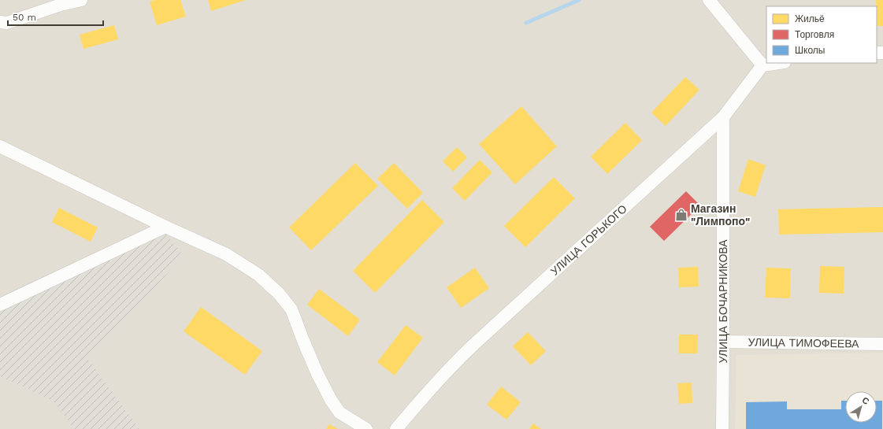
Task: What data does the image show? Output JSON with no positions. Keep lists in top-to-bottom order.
{
  "streets": {
    "street": ["УЛИЦА ГОРЬКОГО", "УЛИЦА БОЧАРНИКОВА", "УЛИЦА ТИМОФЕЕВА"]
  },
  "crossings": [
    ["УЛИЦА ГОРЬКОГО", "УЛИЦА БОЧАРНИКОВА"],
    ["УЛИЦА БОЧАРНИКОВА", "УЛИЦА ТИМОФЕЕВА"]
  ],
  "places": {
    "shop": ["Магазин \"Лимпопо\""]
  },
  "legend": ["Жильё", "Торговля", "Школы"],
  "scale_bar": "50 m",
  "north": "top right"
}
